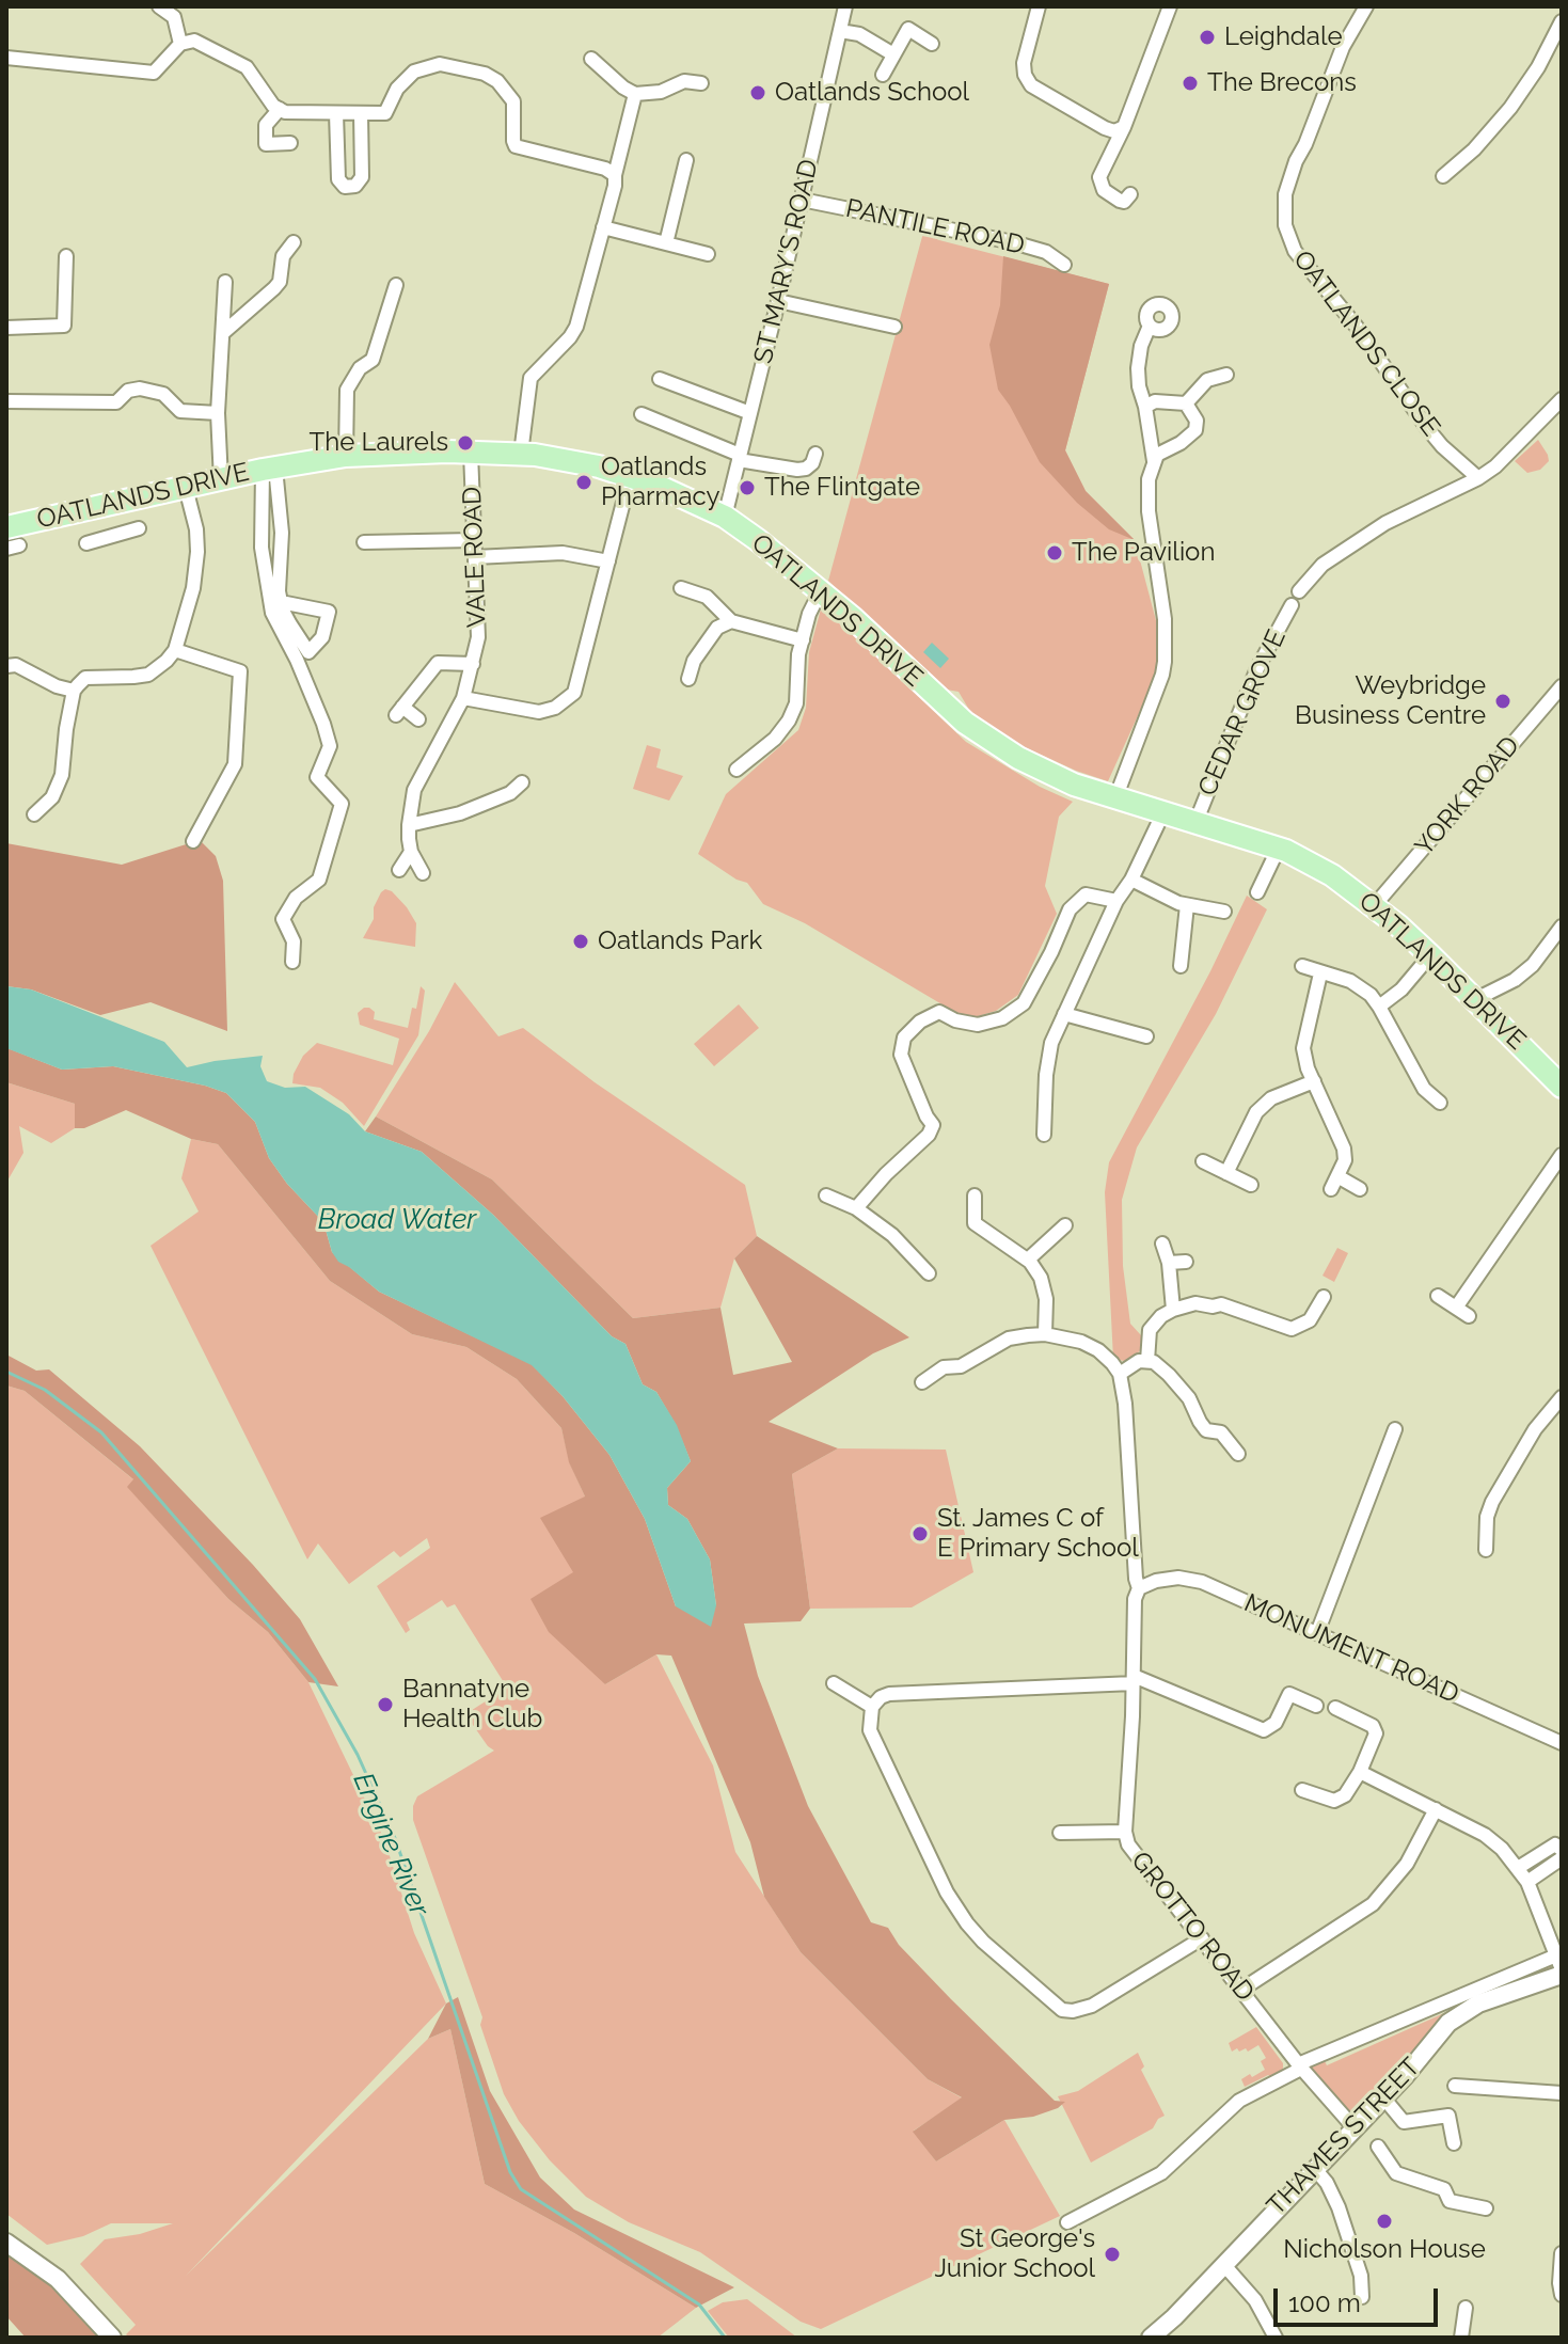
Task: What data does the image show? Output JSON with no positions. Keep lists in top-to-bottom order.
{
  "streets": {
    "main road": ["OATLANDS DRIVE"],
    "street": [
      "PANTILE ROAD",
      "ST MARY'S ROAD",
      "OATLANDS CLOSE",
      "VALE ROAD",
      "CEDAR GROVE",
      "YORK ROAD",
      "MONUMENT ROAD",
      "GROTTO ROAD",
      "THAMES STREET"
    ]
  },
  "crossings": [
    ["PANTILE ROAD", "ST MARY'S ROAD"],
    ["ST MARY'S ROAD", "OATLANDS DRIVE"],
    ["OATLANDS DRIVE", "VALE ROAD"],
    ["OATLANDS DRIVE", "CEDAR GROVE"],
    ["OATLANDS DRIVE", "YORK ROAD"],
    ["MONUMENT ROAD", "GROTTO ROAD"],
    ["GROTTO ROAD", "THAMES STREET"]
  ],
  "water": ["Broad Water", "Engine River"],
  "places": [
    "Leighdale",
    "The Brecons",
    "Oatlands School",
    "The Laurels",
    "Oatlands Pharmacy",
    "The Flintgate",
    "The Pavilion",
    "Weybridge Business Centre",
    "Oatlands Park",
    "St. James C of E Primary School",
    "Bannatyne Health Club",
    "Nicholson House",
    "St George's Junior School"
  ],
  "scale_bar": "100 m"
}
